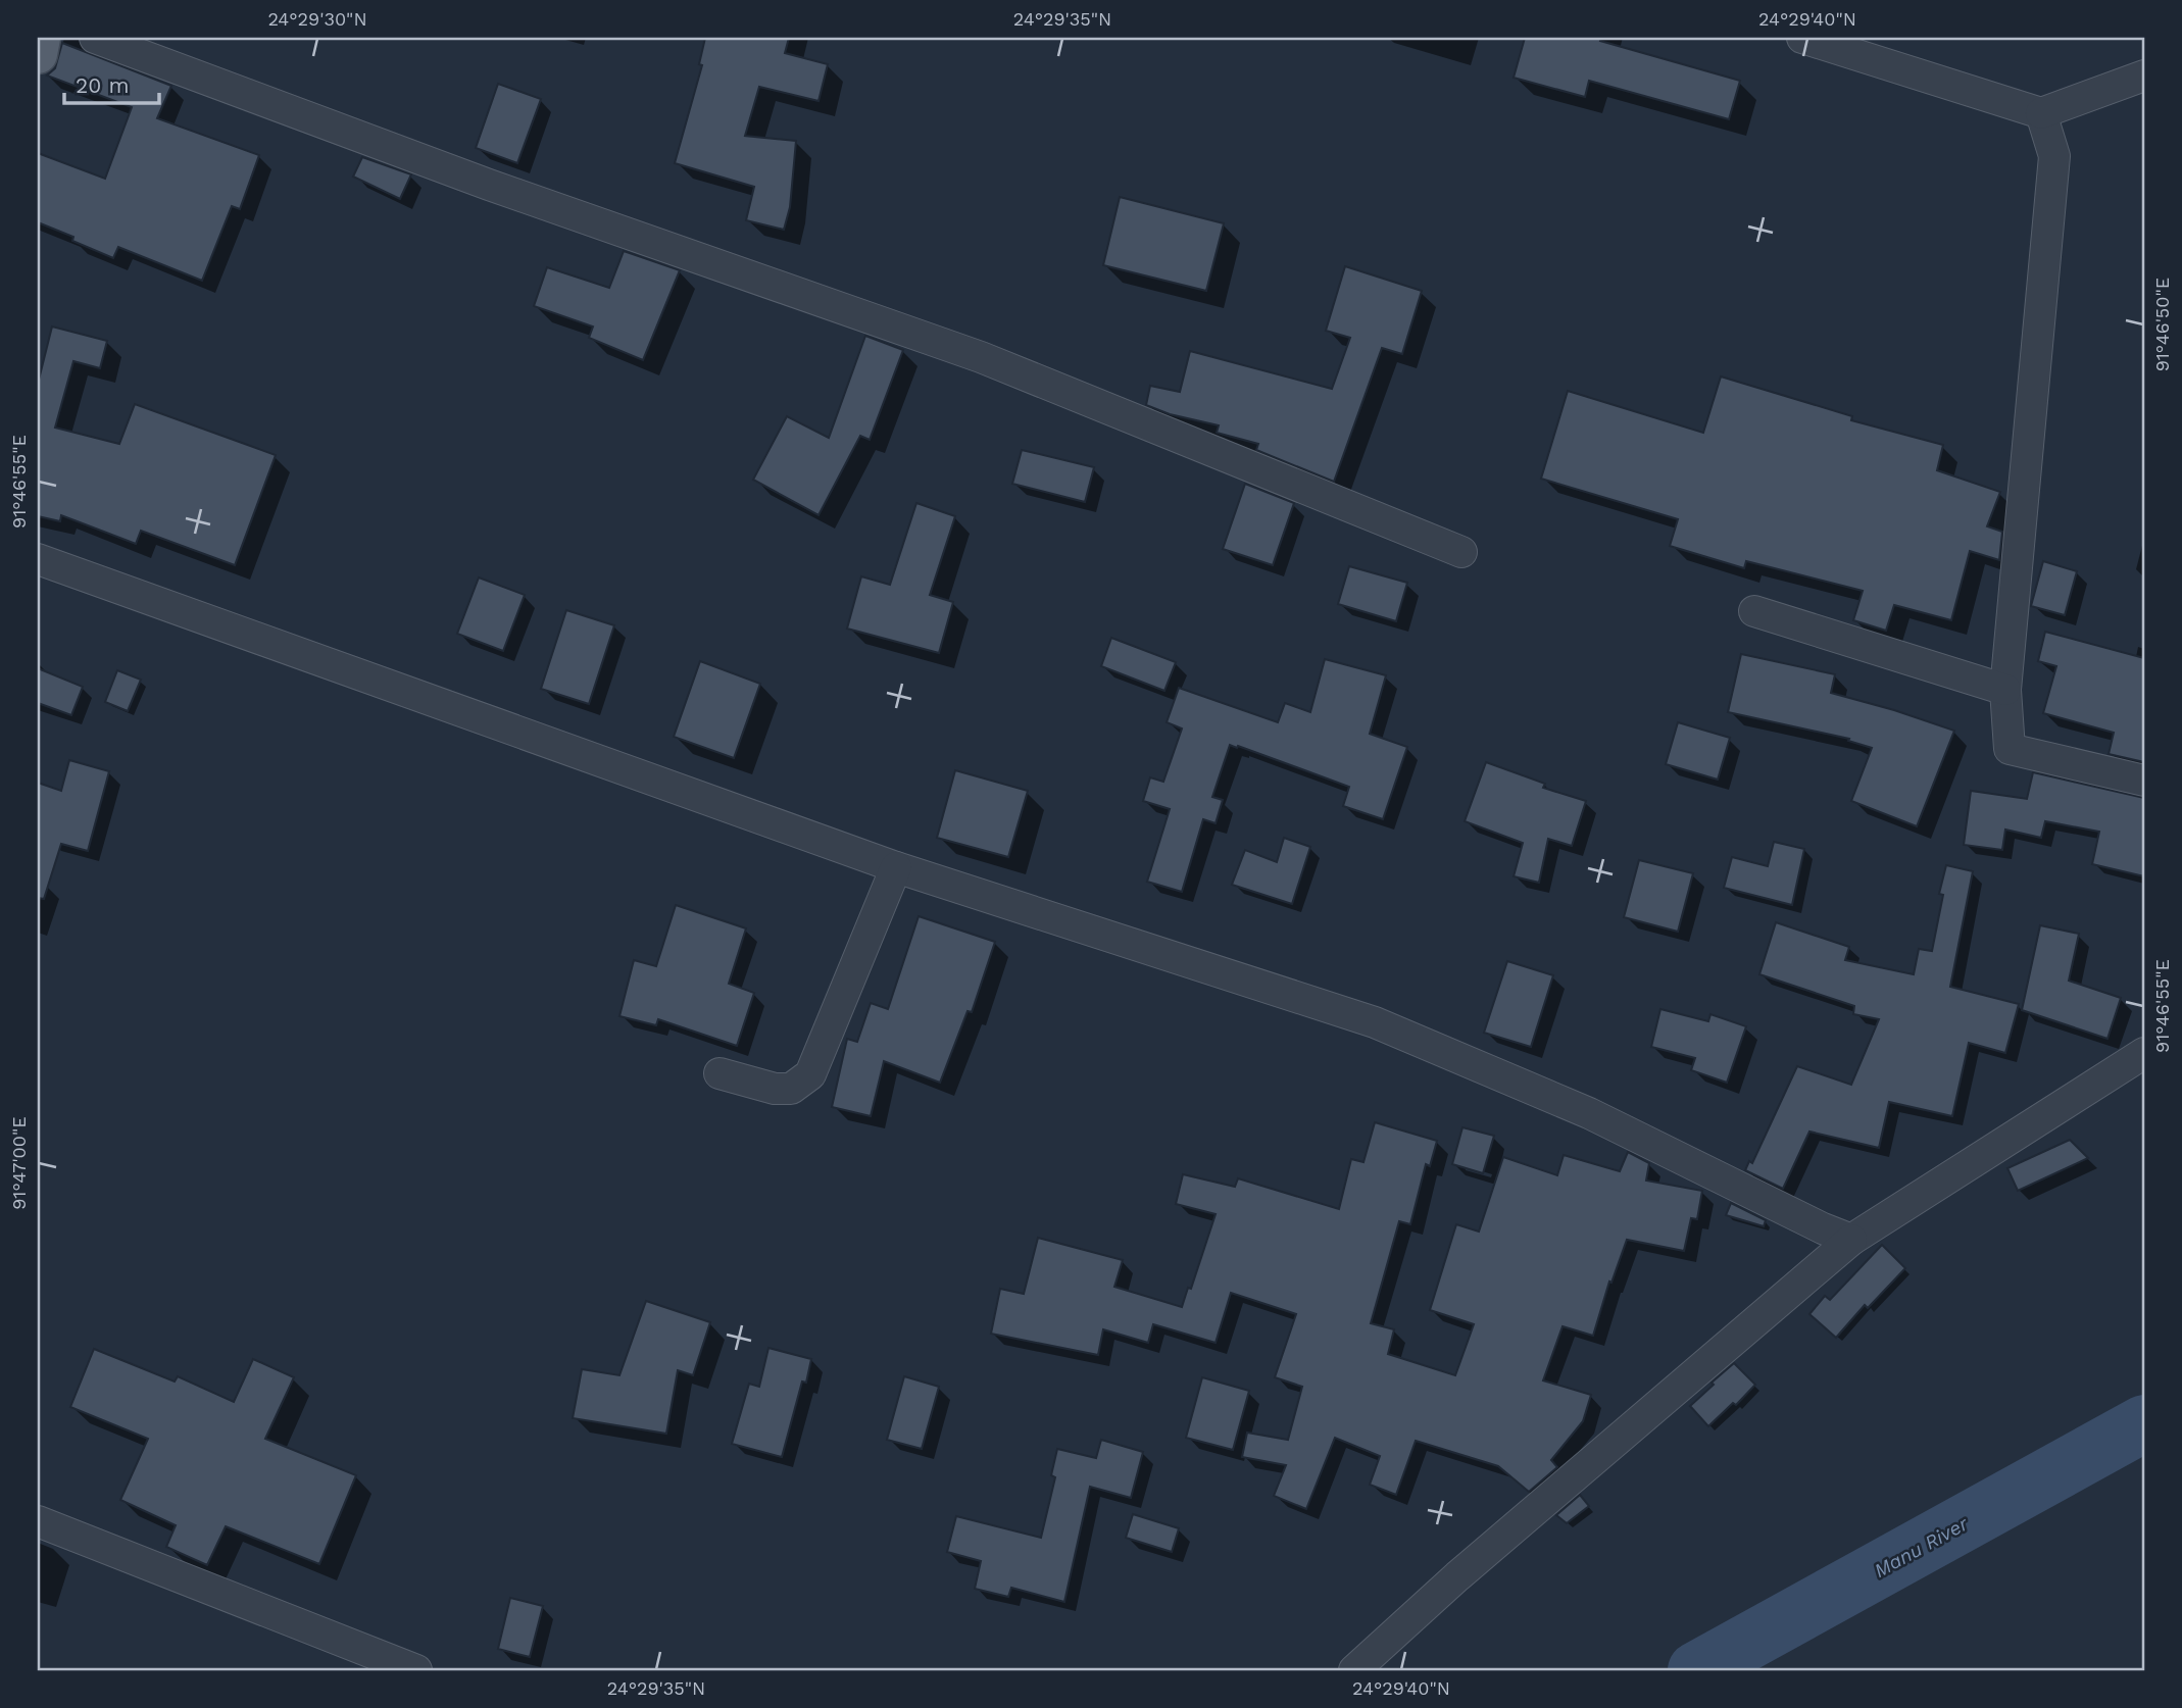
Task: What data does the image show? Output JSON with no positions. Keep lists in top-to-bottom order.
{
  "water": ["Manu River"],
  "scale_bar": "20 m",
  "coordinates": [
    "24°29'30\"N",
    "24°29'35\"N",
    "24°29'40\"N",
    "91°46'50\"E",
    "91°46'55\"E",
    "91°47'00\"E"
  ]
}
